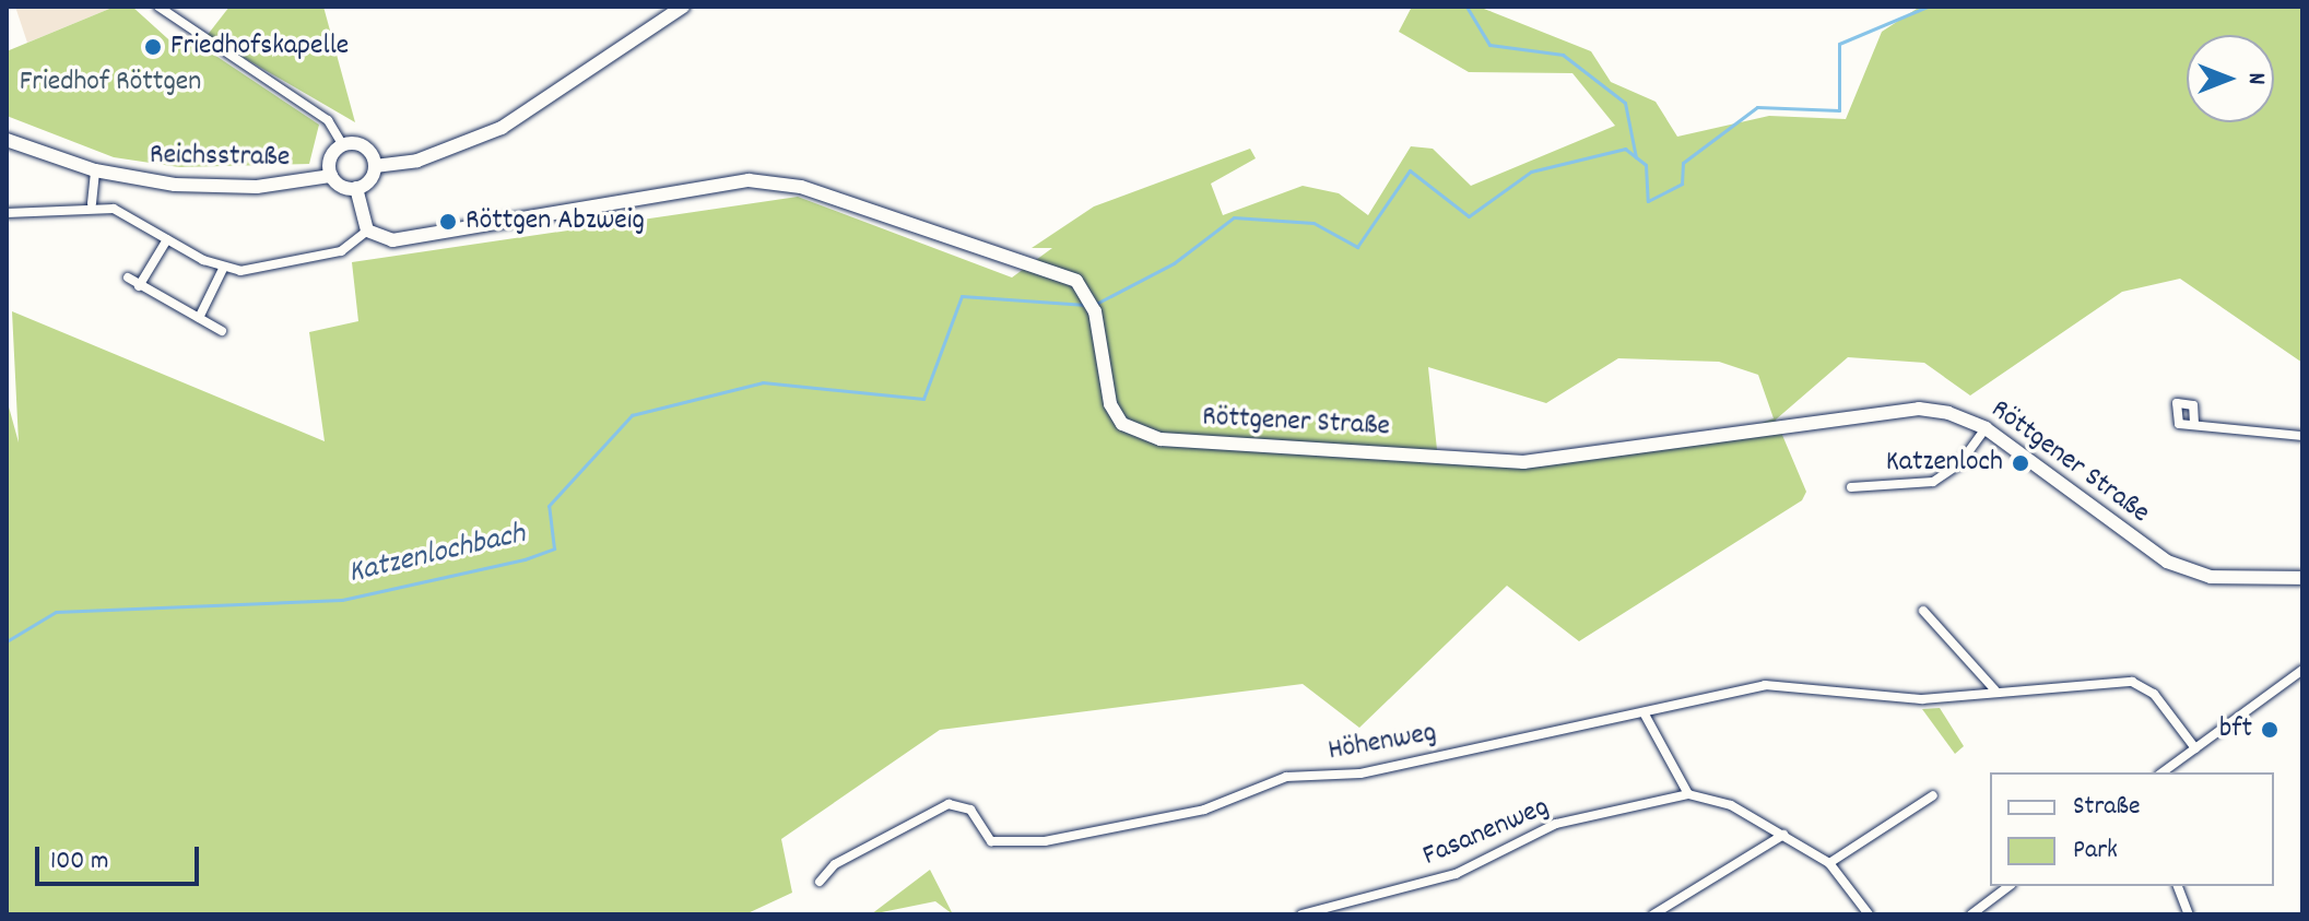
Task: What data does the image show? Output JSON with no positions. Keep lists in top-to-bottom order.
{
  "streets": {
    "street": [
      "Reichsstraße",
      "Röttgener Straße",
      "Höhenweg",
      "Fasanenweg"
    ]
  },
  "water": ["Katzenlochbach"],
  "parks": ["Friedhof Röttgen"],
  "places": [
    "Friedhofskapelle",
    "Röttgen Abzweig",
    "Katzenloch",
    "bft"
  ],
  "legend": ["Straße", "Park"],
  "scale_bar": "100 m",
  "north": "right"
}
